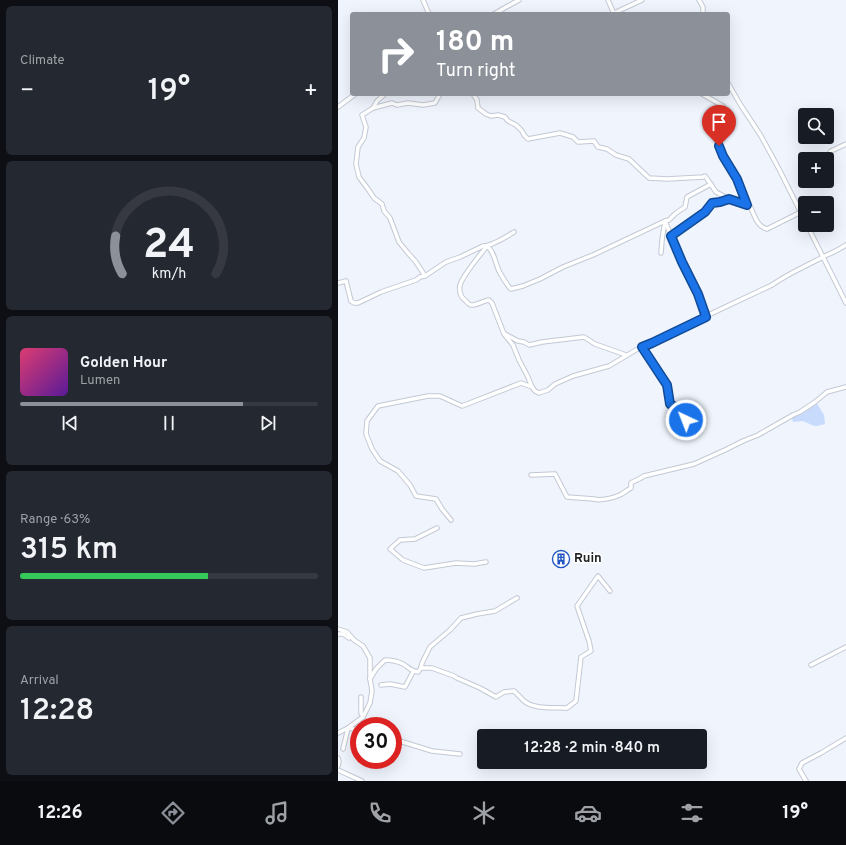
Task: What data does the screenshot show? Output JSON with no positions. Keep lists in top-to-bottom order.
{
  "places": {
    "building": ["Ruin"]
  },
  "page": {
    "tile": [
      "Climate",
      ["Range · 63%", "315 km"],
      ["Arrival", "12:28"]
    ],
    "turn": ["180 m", "Turn right"],
    "heat": ["−", "19°", "+"],
    "map_buttons": ["+", "−"],
    "song": ["Golden Hour", "Lumen"],
    "limit": "30",
    "trip": "12:28 · 2 min · 840 m",
    "tabs": ["12:26", "19°"],
    "gauge": ["24", "km/h"]
  }
}
